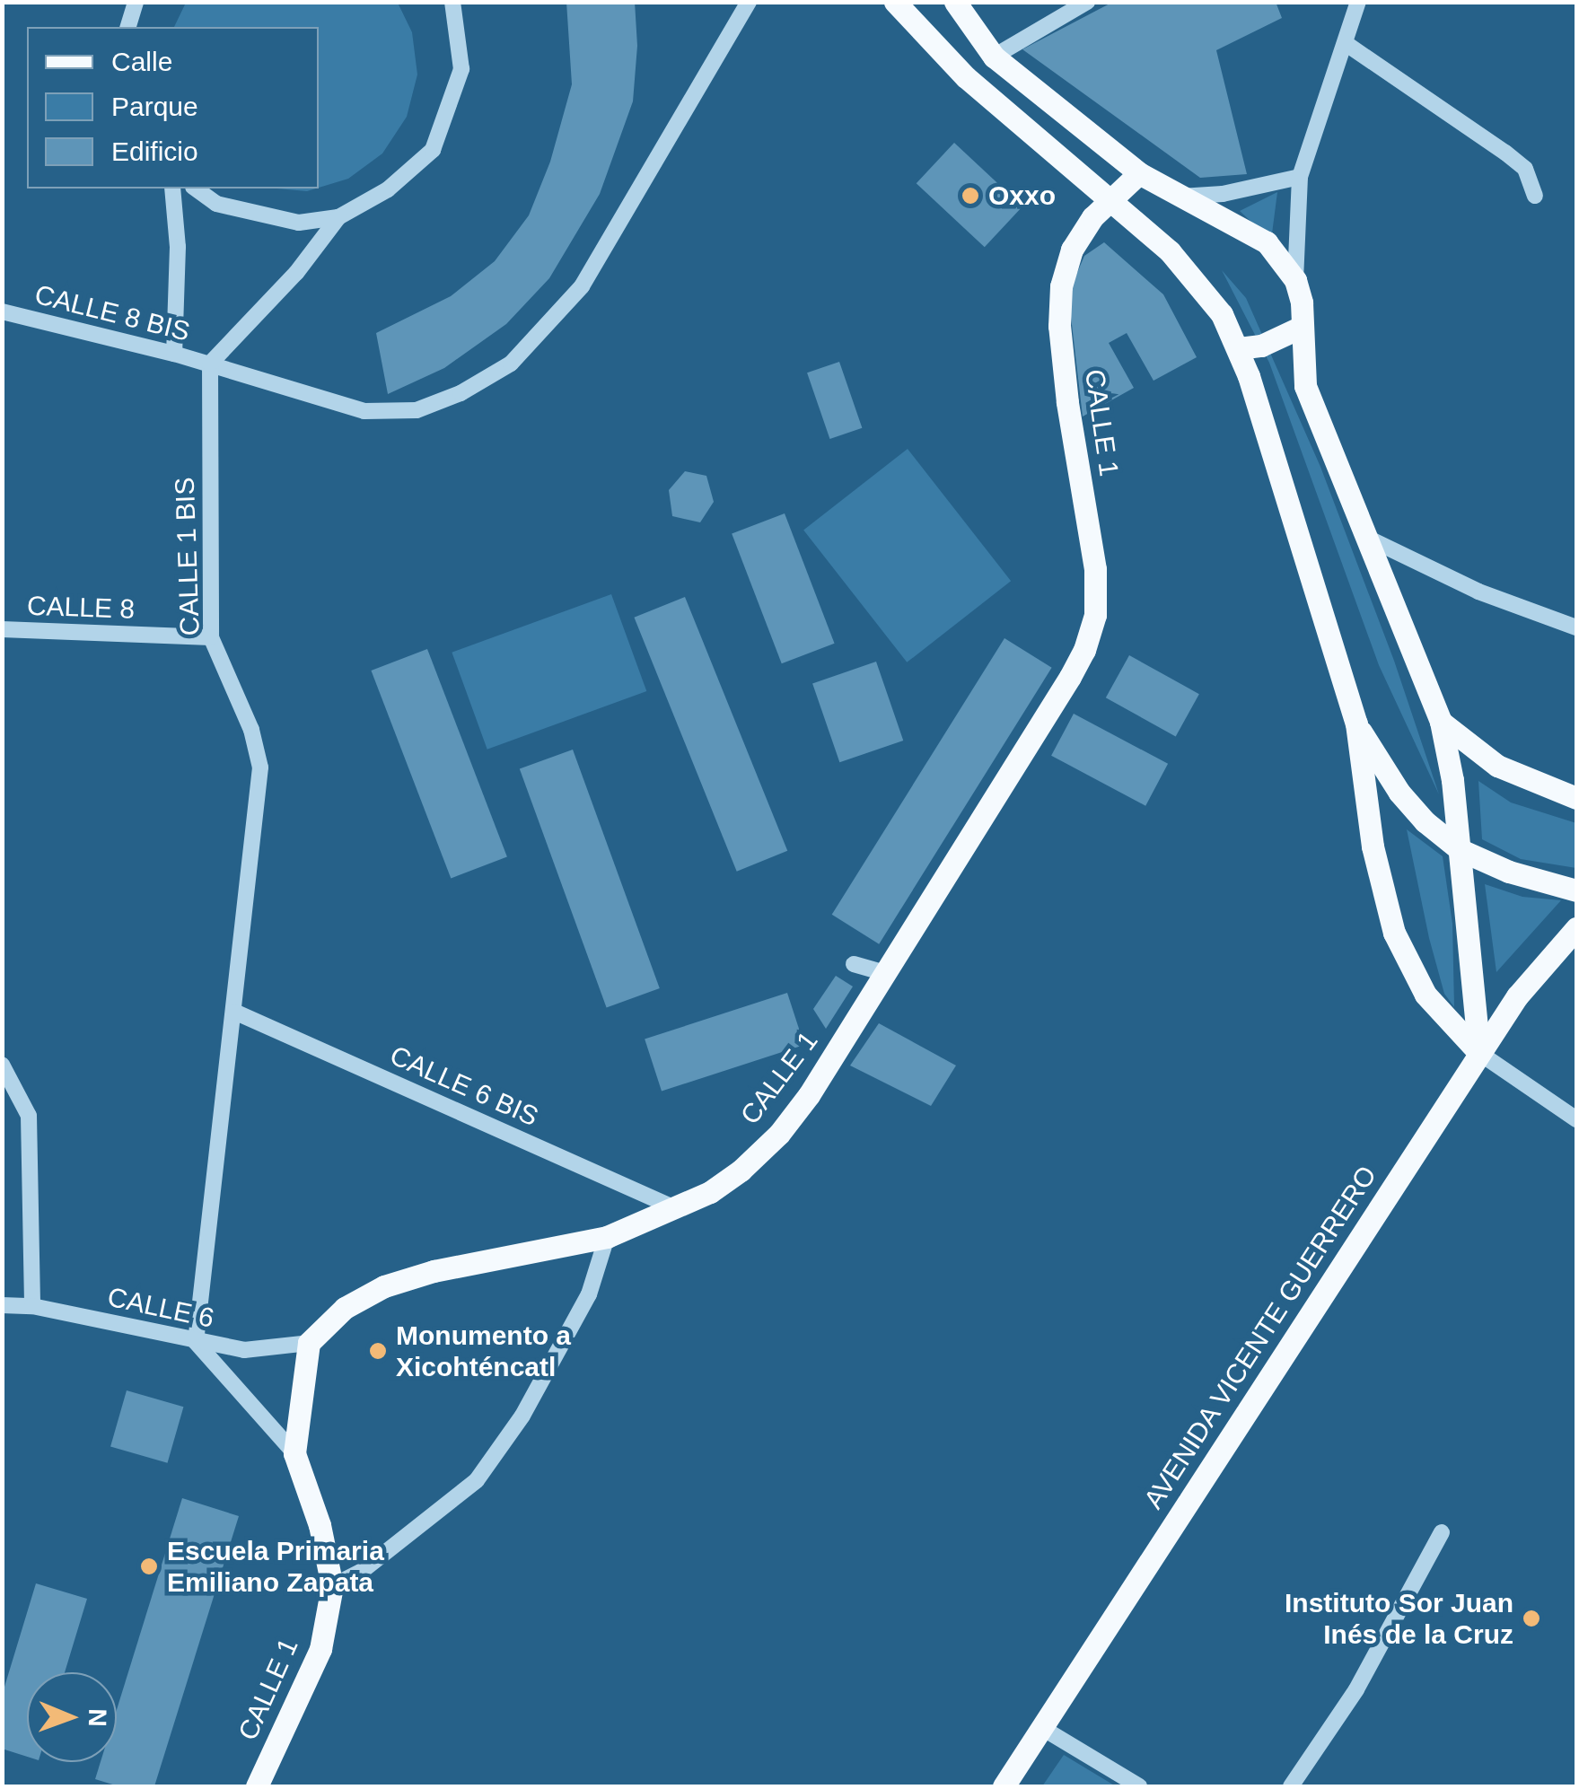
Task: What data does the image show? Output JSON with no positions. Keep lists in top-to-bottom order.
{
  "streets": {
    "main road": ["CALLE 1", "AVENIDA VICENTE GUERRERO"],
    "street": [
      "CALLE 8 BIS",
      "CALLE 1 BIS",
      "CALLE 8",
      "CALLE 6 BIS",
      "CALLE 6"
    ]
  },
  "crossings": [
    ["CALLE 8 BIS", "CALLE 1 BIS"],
    ["CALLE 1", "CALLE 6 BIS"],
    ["CALLE 1", "CALLE 6"],
    ["CALLE 1 BIS", "CALLE 8"],
    ["CALLE 1 BIS", "CALLE 6 BIS"],
    ["CALLE 1 BIS", "CALLE 6"]
  ],
  "places": [
    "Oxxo",
    "Monumento a Xicohténcatl",
    "Escuela Primaria Emiliano Zapata",
    "Instituto Sor Juan Inés de la Cruz"
  ],
  "legend": ["Calle", "Parque", "Edificio"],
  "north": "right"
}
